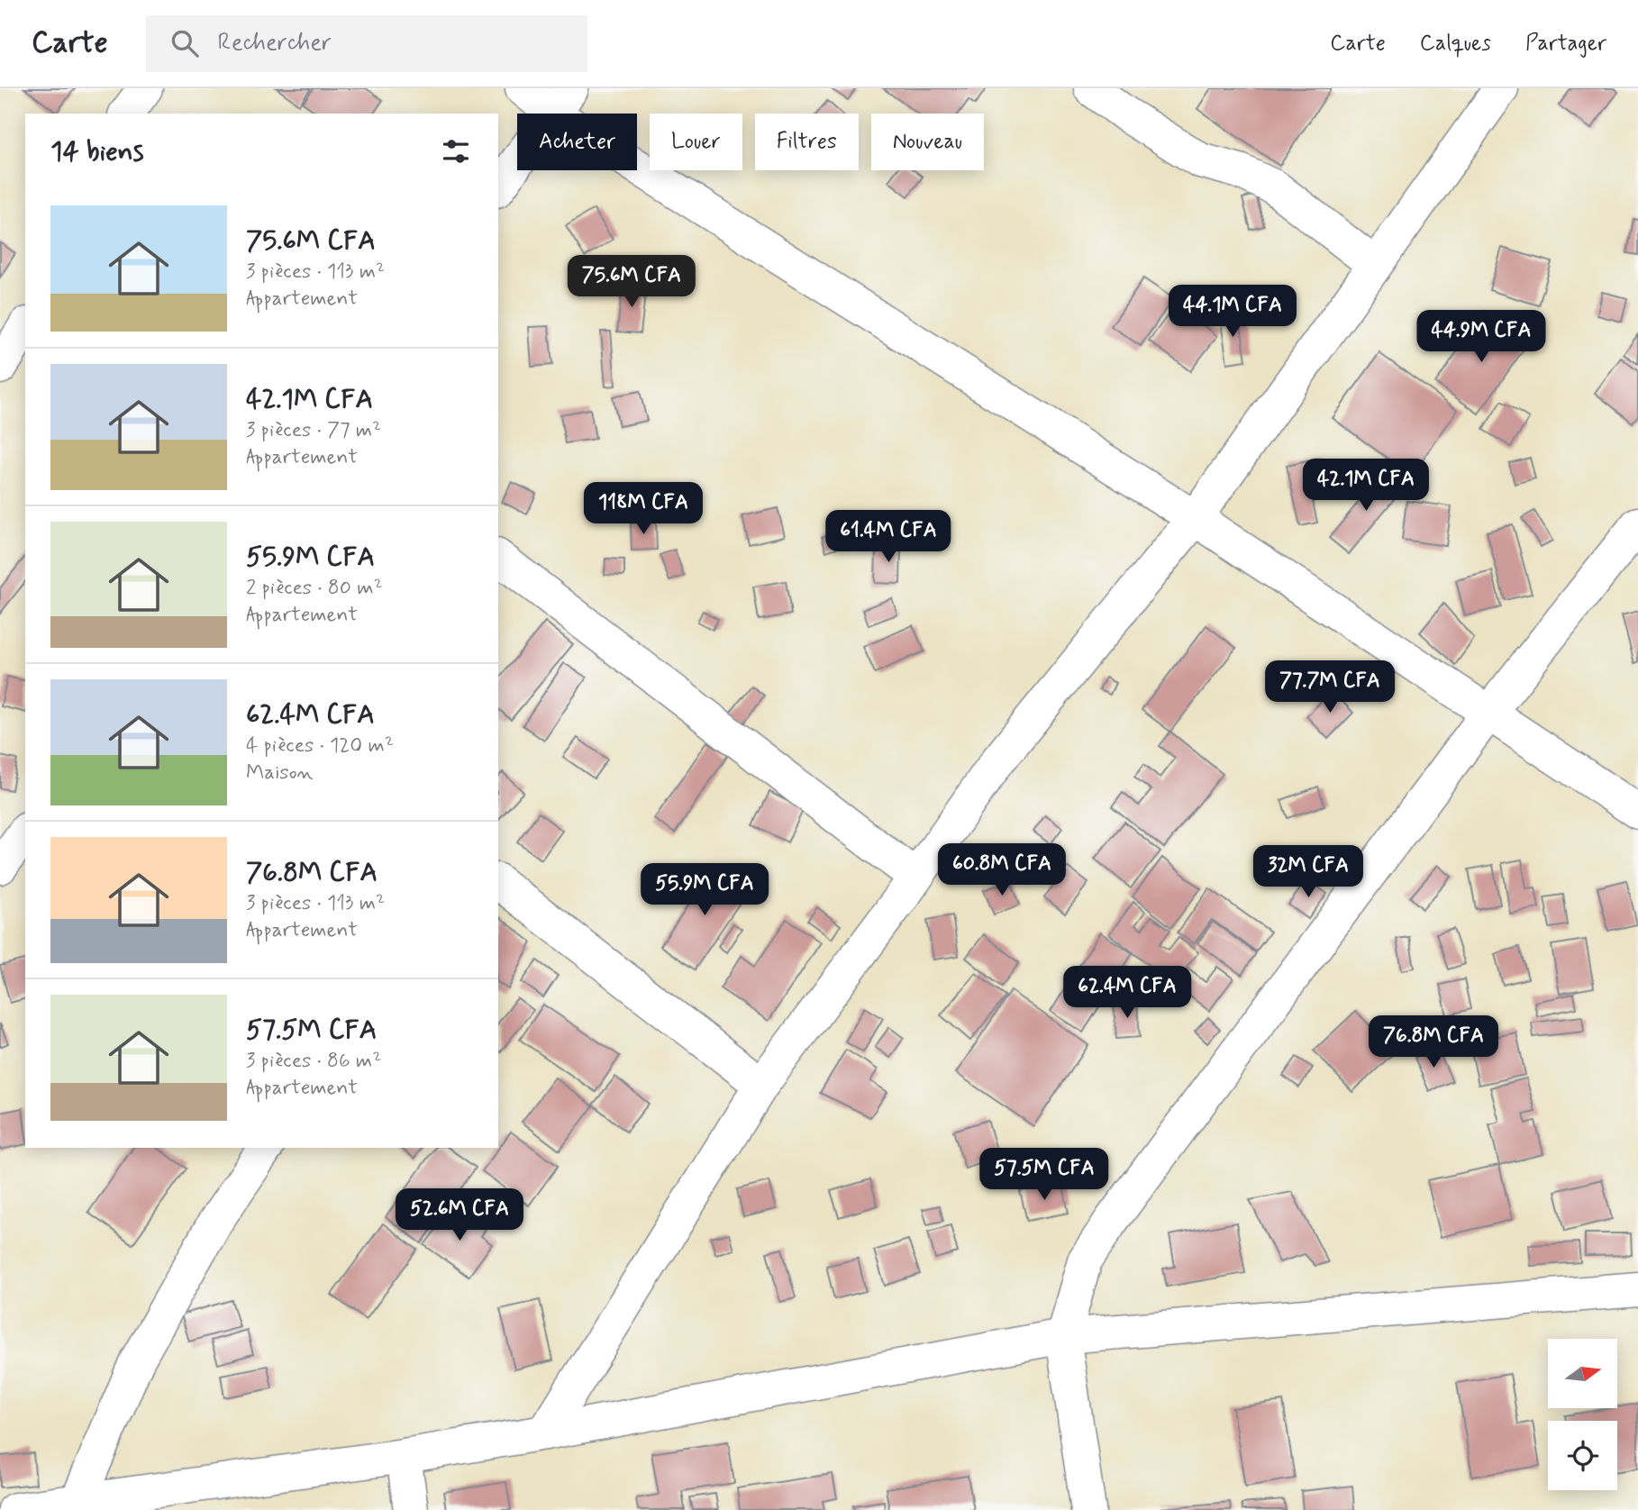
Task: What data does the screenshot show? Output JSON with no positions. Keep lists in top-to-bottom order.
{
  "north": "right",
  "page": {
    "header": "Carte",
    "search": "Rechercher",
    "nav": ["Carte", "Calques", "Partager"],
    "chip": [
      "Acheter",
      "Louer",
      "Filtres",
      "Nouveau"
    ],
    "heading": "14 biens",
    "list": [
      {
        "name": "75.6M CFA",
        "note": "3 pièces · 113 m² · Appartement"
      },
      {
        "name": "42.1M CFA",
        "note": "3 pièces · 77 m² · Appartement"
      },
      {
        "name": "55.9M CFA",
        "note": "2 pièces · 80 m² · Appartement"
      },
      {
        "name": "62.4M CFA",
        "note": "4 pièces · 120 m² · Maison"
      },
      {
        "name": "76.8M CFA",
        "note": "3 pièces · 113 m² · Appartement"
      },
      {
        "name": "57.5M CFA",
        "note": "3 pièces · 86 m² · Appartement"
      }
    ],
    "price": [
      "75.6M CFA",
      "44.1M CFA",
      "44.9M CFA",
      "42.1M CFA",
      "118M CFA",
      "61.4M CFA",
      "77.7M CFA",
      "60.8M CFA",
      "32M CFA",
      "55.9M CFA",
      "62.4M CFA",
      "76.8M CFA",
      "57.5M CFA",
      "52.6M CFA"
    ]
  }
}
